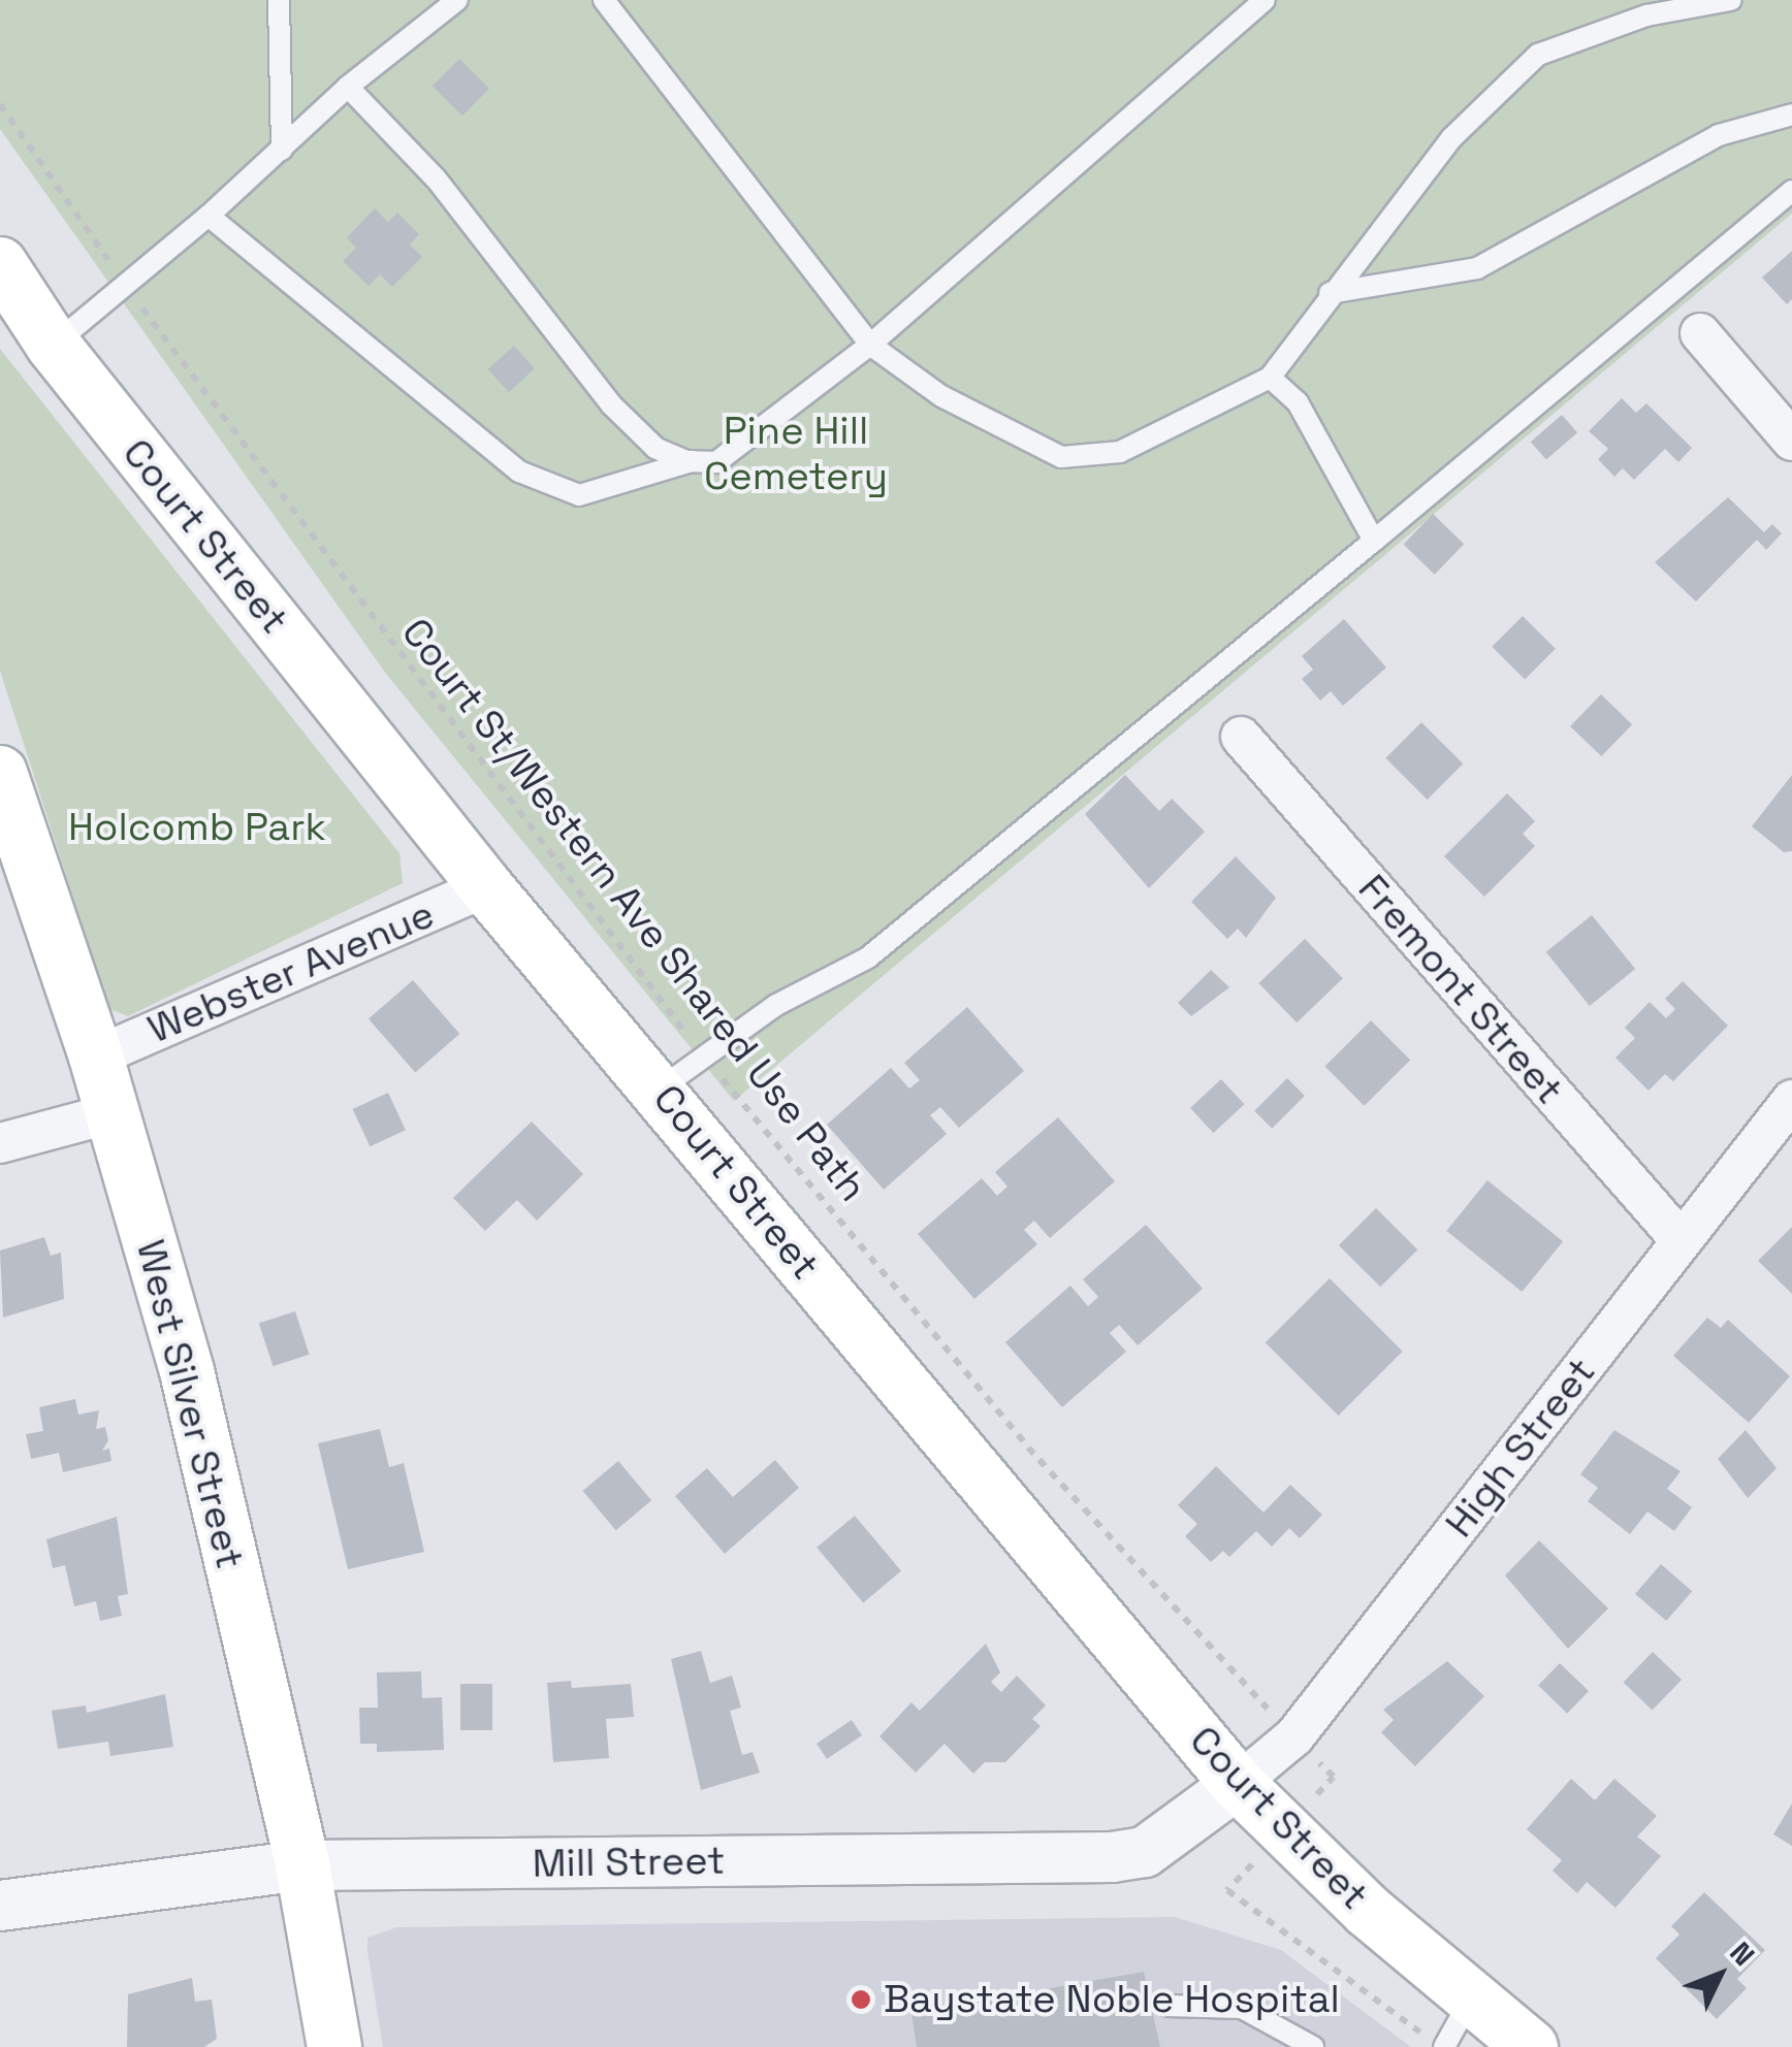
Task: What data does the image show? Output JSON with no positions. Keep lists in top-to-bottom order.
{
  "streets": {
    "main road": ["Court Street", "West Silver Street"],
    "street": [
      "Webster Avenue",
      "Fremont Street",
      "High Street",
      "Mill Street"
    ],
    "path": ["Court St/Western Ave Shared Use Path"]
  },
  "crossings": [
    ["Court Street", "Webster Avenue"],
    ["Court Street", "High Street"],
    ["Court Street", "Mill Street"],
    ["Webster Avenue", "West Silver Street"],
    ["Fremont Street", "High Street"],
    ["West Silver Street", "Mill Street"],
    ["High Street", "Mill Street"]
  ],
  "parks": ["Pine Hill Cemetery", "Holcomb Park"],
  "places": ["Baystate Noble Hospital"],
  "north": "top right"
}
